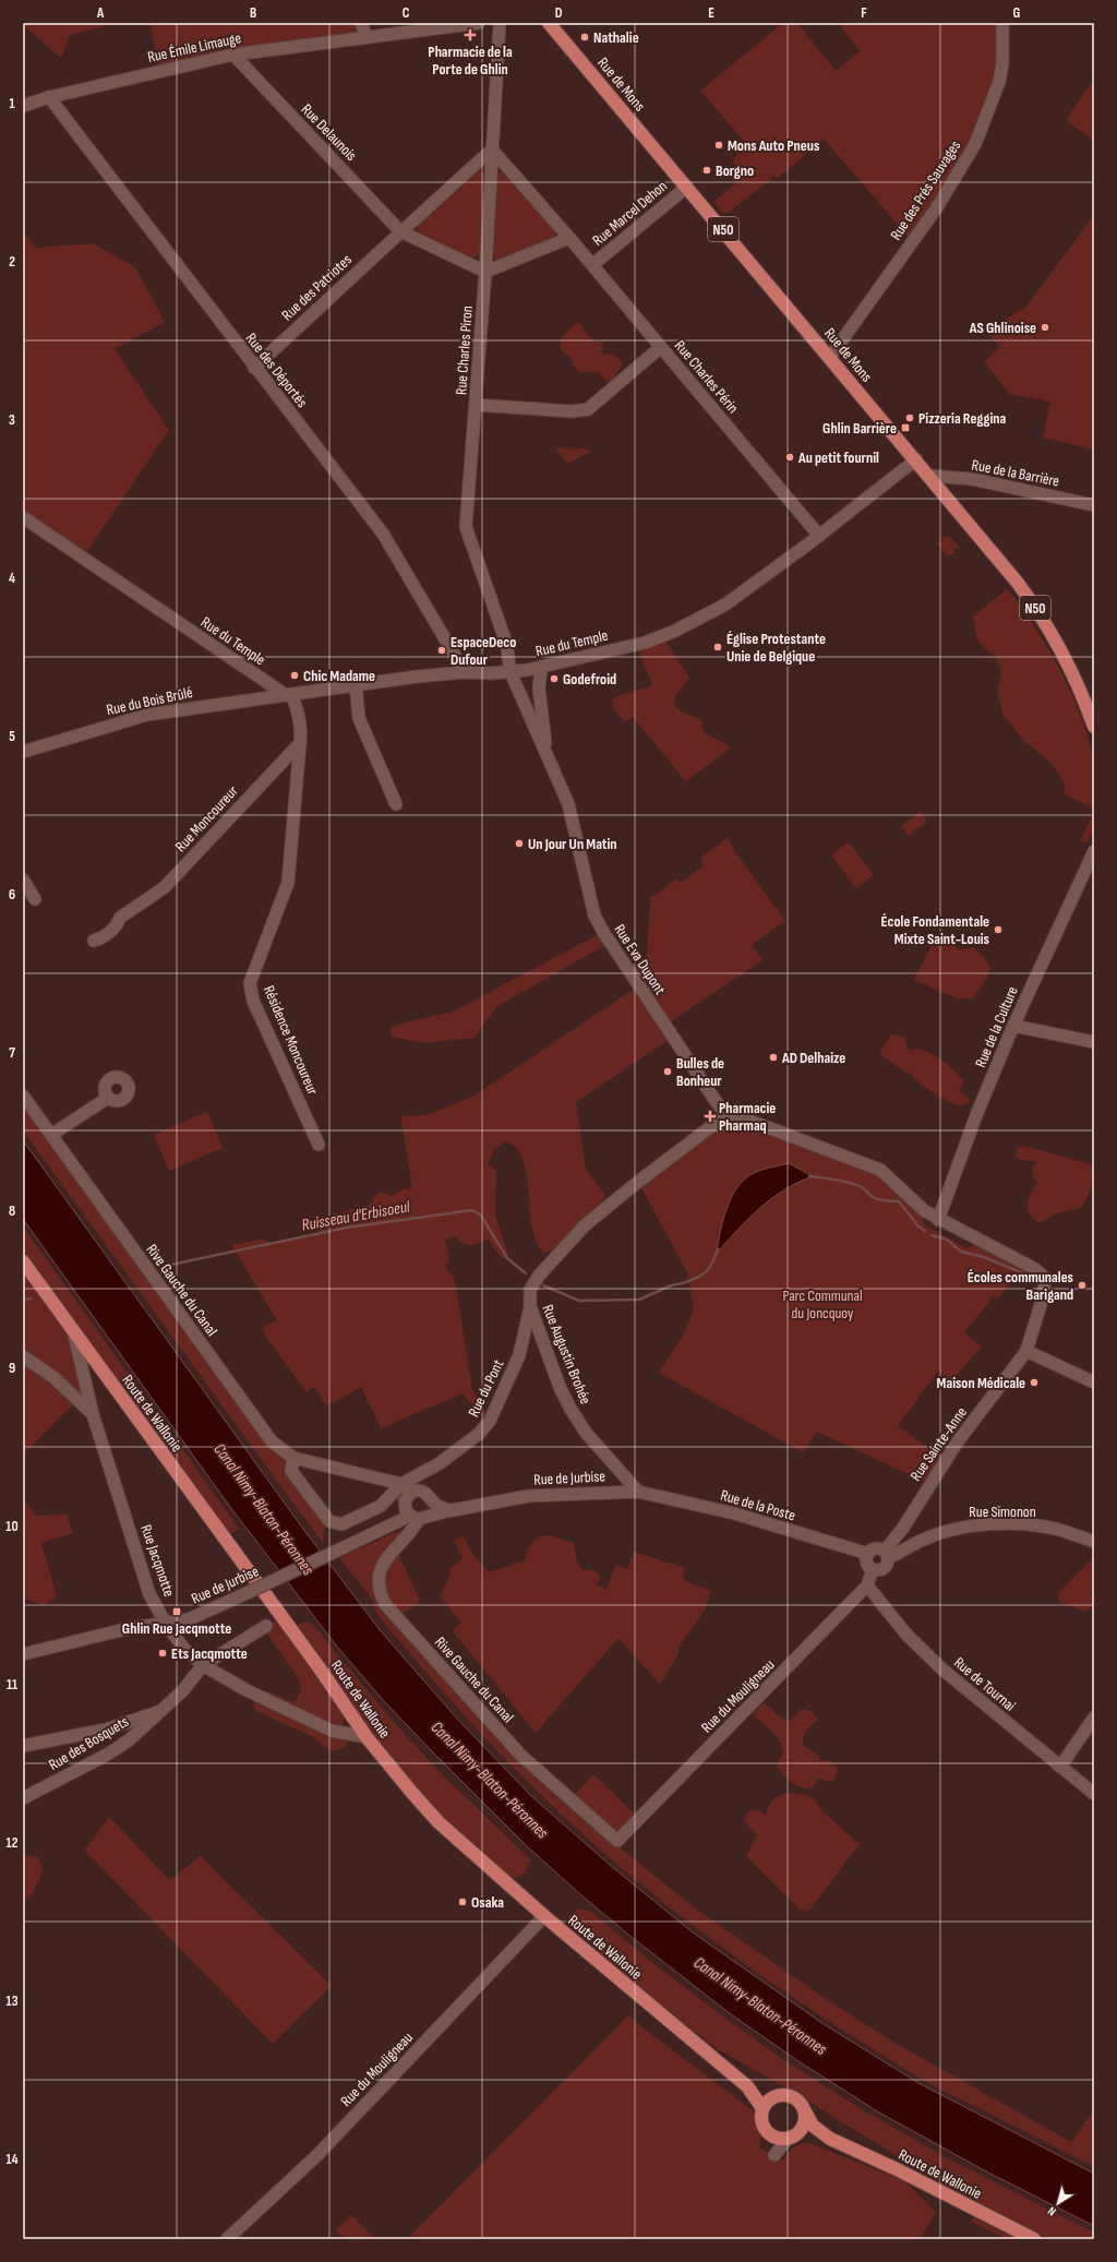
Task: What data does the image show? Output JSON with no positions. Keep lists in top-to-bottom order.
{
  "streets": {
    "main road": ["Rue de Mons", "N50", "Route de Wallonie"],
    "street": [
      "Rue Émile Limauge",
      "Rue Delaunois",
      "Rue des Prés Sauvages",
      "Rue Marcel Dehon",
      "Rue des Patriotes",
      "Rue Charles Piron",
      "Rue des Déportés",
      "Rue Charles Périn",
      "Rue de la Barrière",
      "Rue du Temple",
      "Rue du Bois Brûlé",
      "Rue Moncoureur",
      "Rue Eva Dupont",
      "Rue de la Culture",
      "Résidence Moncoureur",
      "Rive Gauche du Canal",
      "Rue Augustin Brohée",
      "Rue du Pont",
      "Rue Sainte-Anne",
      "Rue de Jurbise",
      "Rue de la Poste",
      "Rue Simonon",
      "Rue Jacqmotte",
      "Rue de Tournai",
      "Rue du Mouligneau",
      "Rue des Bosquets"
    ]
  },
  "crossings": [
    ["Rue Émile Limauge", "Rue Delaunois"],
    ["Rue Émile Limauge", "Rue des Déportés"],
    ["Rue de Mons", "Rue des Prés Sauvages"],
    ["Rue de Mons", "Rue Marcel Dehon"],
    ["Rue de Mons", "Rue de la Barrière"],
    ["Rue de Mons", "Rue du Temple"],
    ["Rue Delaunois", "Rue des Patriotes"],
    ["Rue Marcel Dehon", "Rue Charles Périn"],
    ["Rue des Patriotes", "Rue Charles Piron"],
    ["Rue des Patriotes", "Rue des Déportés"],
    ["Rue des Patriotes", "Rue Charles Périn"],
    ["Rue Charles Piron", "Rue Charles Périn"],
    ["Rue Charles Piron", "Rue du Temple"],
    ["Rue Charles Piron", "Rue Eva Dupont"],
    ["Rue des Déportés", "Rue du Temple"],
    ["Rue Charles Périn", "Rue du Temple"],
    ["Rue du Temple", "Rue du Bois Brûlé"],
    ["Rue Moncoureur", "Résidence Moncoureur"],
    ["Rue Eva Dupont", "Rue Augustin Brohée"],
    ["Rue de la Culture", "Rue Sainte-Anne"],
    ["Rive Gauche du Canal", "Rue du Pont"],
    ["Rive Gauche du Canal", "Rue de Jurbise"],
    ["Rive Gauche du Canal", "Rue du Mouligneau"],
    ["Rue Augustin Brohée", "Rue du Pont"],
    ["Rue Augustin Brohée", "Rue de Jurbise"],
    ["Rue Augustin Brohée", "Rue de la Poste"],
    ["Route de Wallonie", "Rue Jacqmotte"],
    ["Route de Wallonie", "Rue du Mouligneau"],
    ["Rue Sainte-Anne", "Rue de la Poste"],
    ["Rue Sainte-Anne", "Rue Simonon"],
    ["Rue Sainte-Anne", "Rue du Mouligneau"],
    ["Rue de Jurbise", "Rue de la Poste"],
    ["Rue de Jurbise", "Rue Jacqmotte"],
    ["Rue de la Poste", "Rue Simonon"],
    ["Rue de la Poste", "Rue du Mouligneau"],
    ["Rue Simonon", "Rue du Mouligneau"],
    ["Rue Jacqmotte", "Rue des Bosquets"],
    ["Rue de Tournai", "Rue du Mouligneau"]
  ],
  "water": ["Ruisseau d'Erbisoeul", "Canal Nimy-Blaton-Péronnes"],
  "parks": ["Parc Communal du Joncquoy"],
  "places": {
    "health": ["Pharmacie de la Porte de Ghlin", "Pharmacie Pharmaq"],
    "other": [
      "Nathalie",
      "Mons Auto Pneus",
      "Borgno",
      "AS Ghlinoise",
      "Pizzeria Reggina",
      "Au petit fournil",
      "Église Protestante Unie de Belgique",
      "EspaceDeco Dufour",
      "Chic Madame",
      "Godefroid",
      "Un Jour Un Matin",
      "École Fondamentale Mixte Saint-Louis",
      "AD Delhaize",
      "Bulles de Bonheur",
      "Écoles communales Barigand",
      "Maison Médicale",
      "Ets Jacqmotte",
      "Osaka"
    ],
    "transit": ["Ghlin Barrière", "Ghlin Rue Jacqmotte"]
  },
  "north": "bottom left",
  "grid": {
    "columns": [
      "A",
      "B",
      "C",
      "D",
      "E",
      "F",
      "G"
    ],
    "rows": [
      "1",
      "2",
      "3",
      "4",
      "5",
      "6",
      "7",
      "8",
      "9",
      "10",
      "11",
      "12",
      "13",
      "14"
    ]
  }
}
